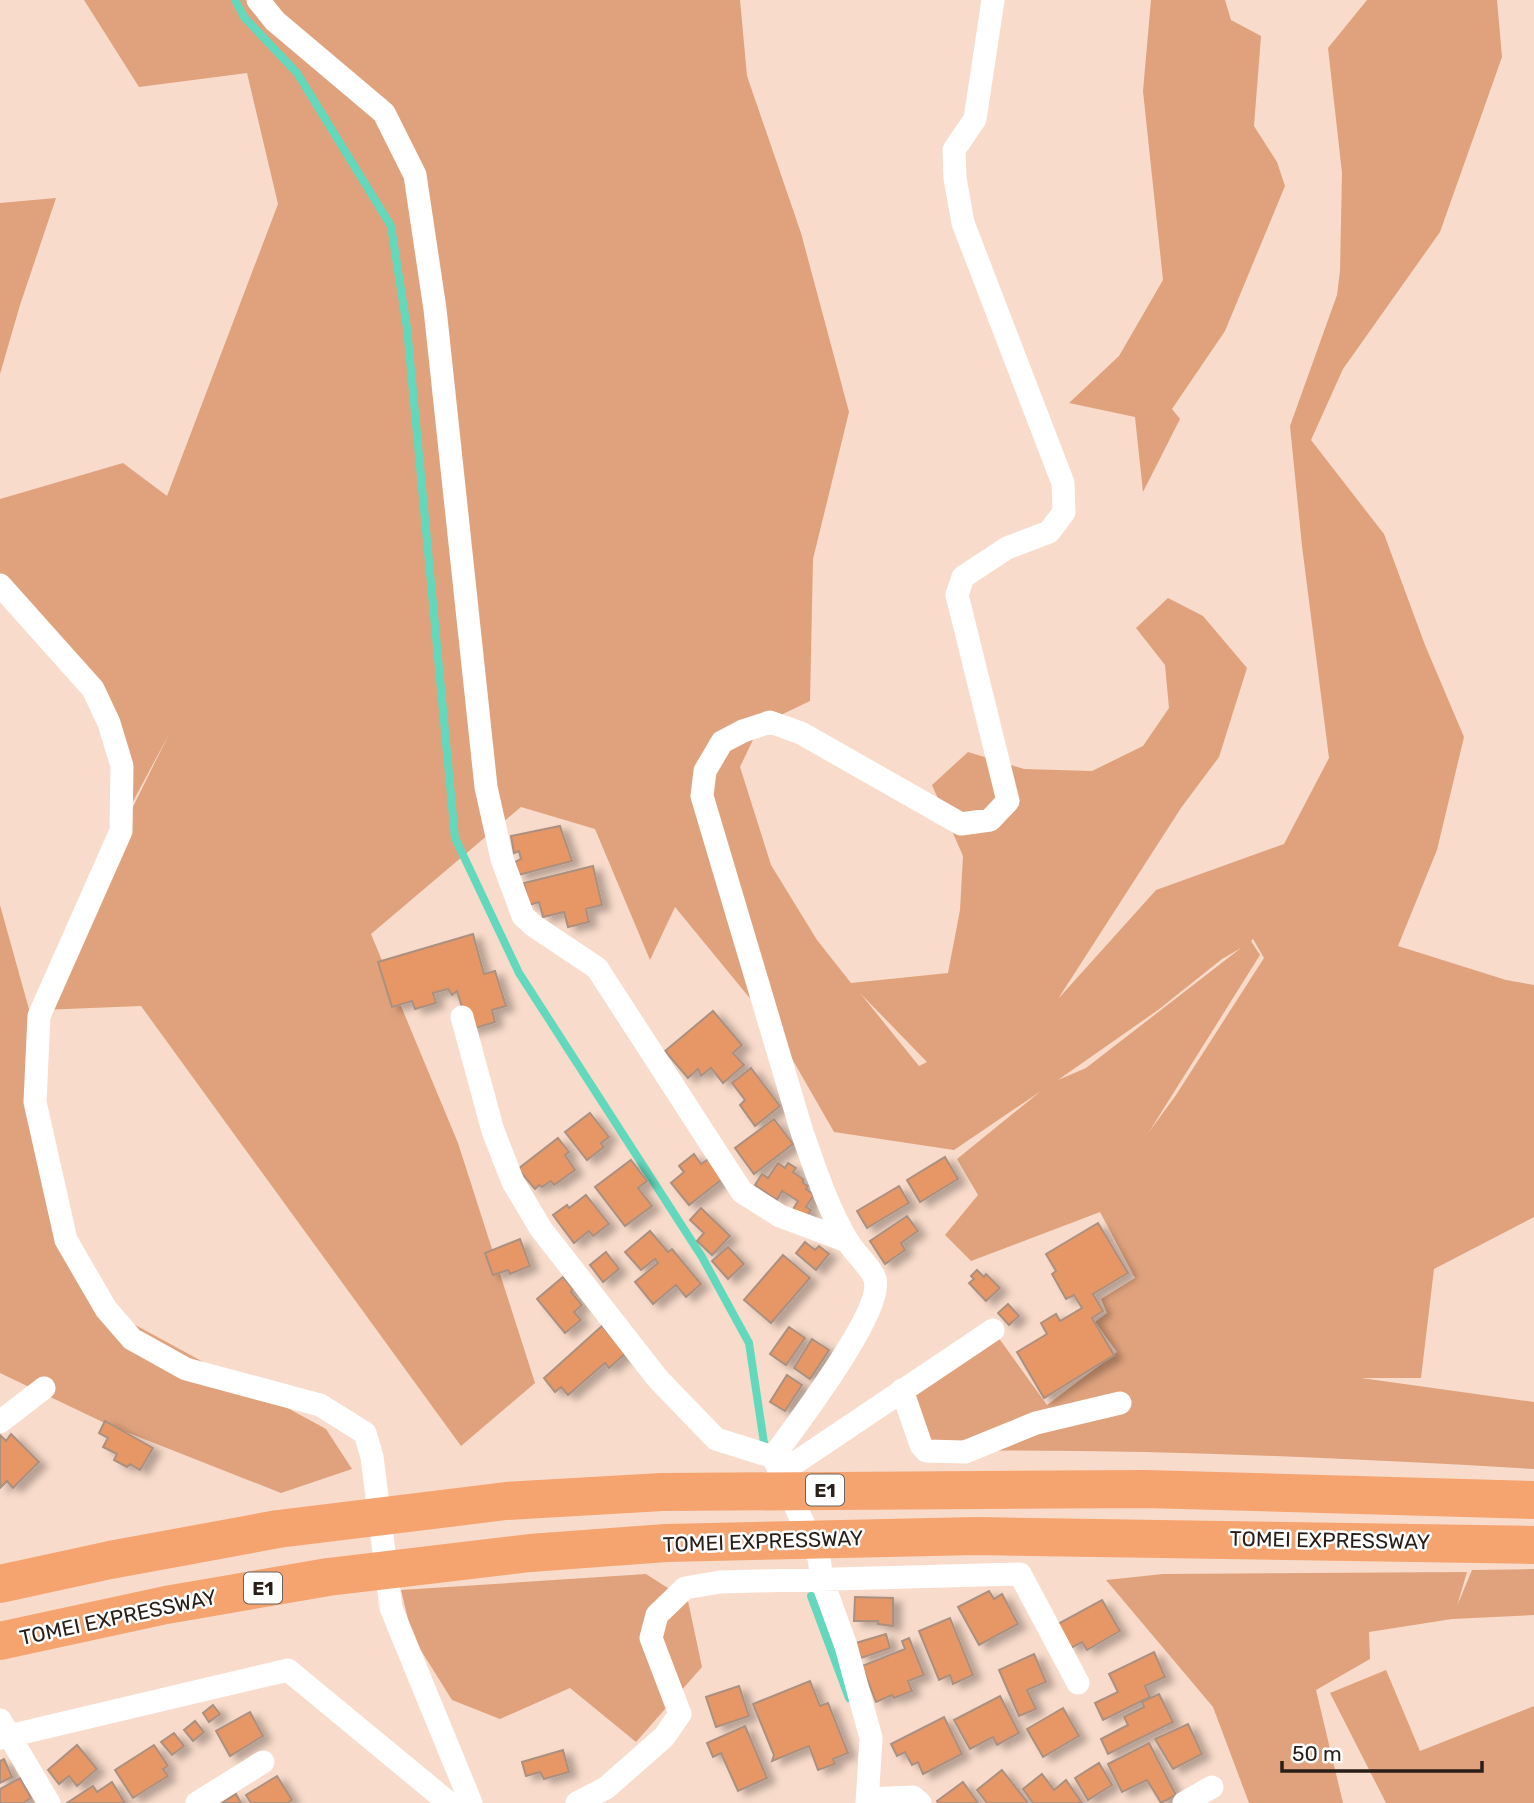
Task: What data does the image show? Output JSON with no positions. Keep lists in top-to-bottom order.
{
  "streets": {
    "highway": ["E1", "TOMEI EXPRESSWAY"]
  },
  "scale_bar": "50 m"
}
